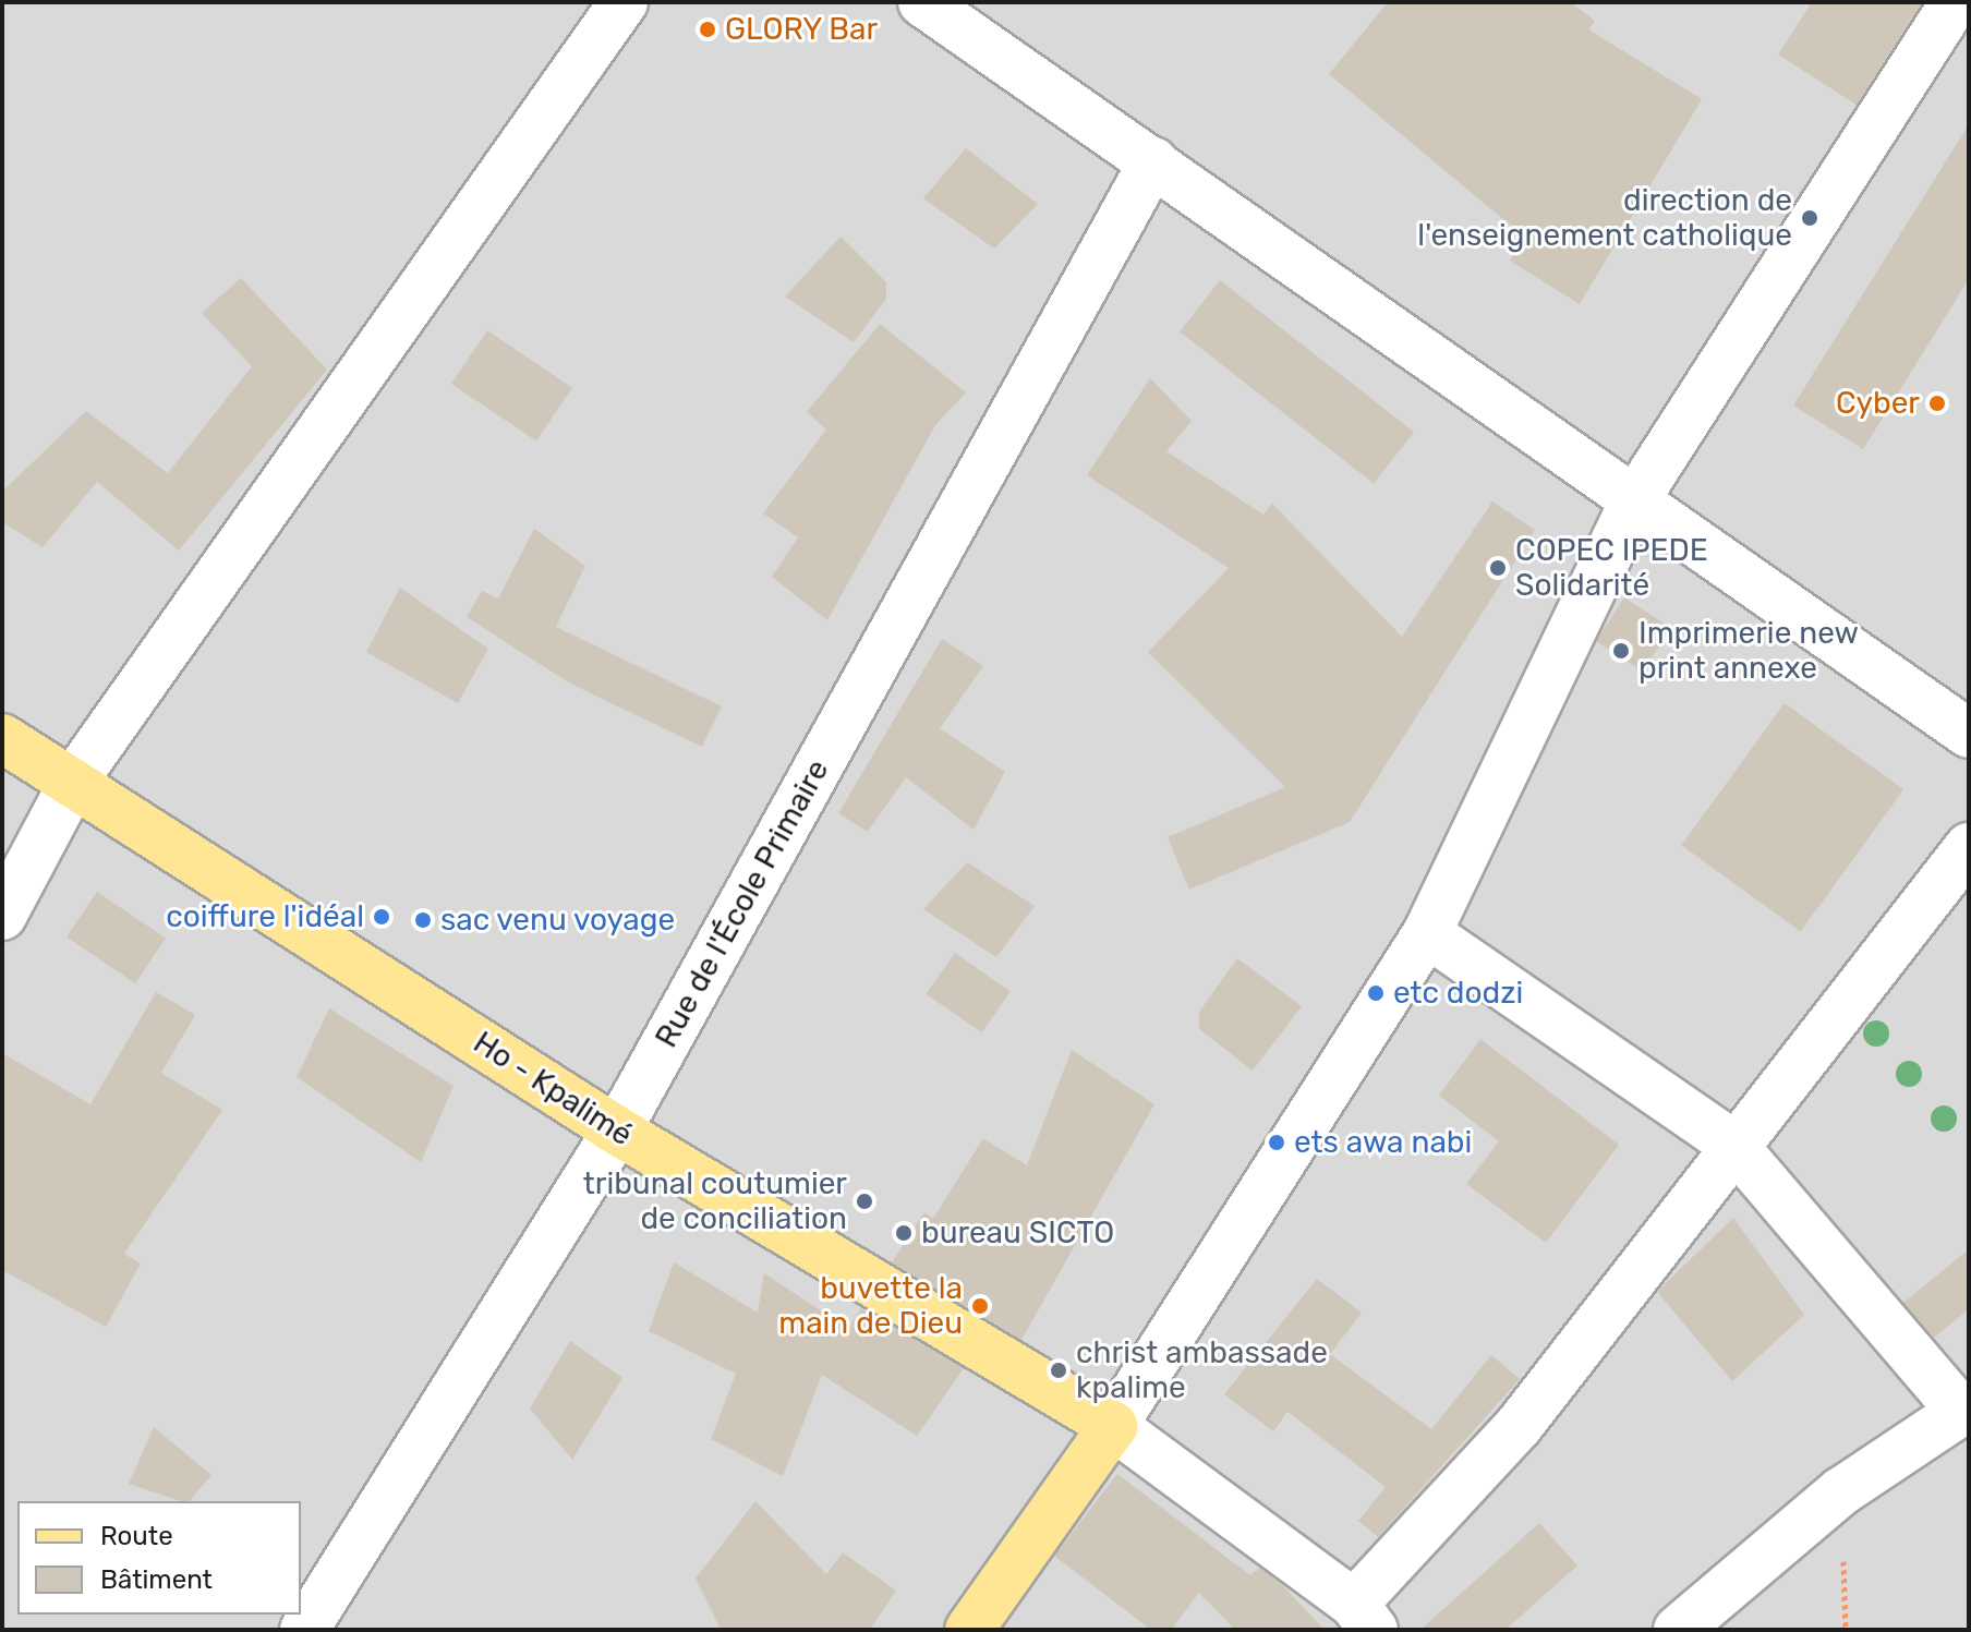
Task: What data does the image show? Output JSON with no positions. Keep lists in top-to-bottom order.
{
  "streets": {
    "main road": ["Ho - Kpalimé"],
    "street": ["Rue de l'École Primaire"]
  },
  "crossings": [
    ["Rue de l'École Primaire", "Ho - Kpalimé"]
  ],
  "places": [
    "GLORY Bar",
    "direction de l'enseignement catholique",
    "Cyber",
    "COPEC IPEDE Solidarité",
    "Imprimerie new print annexe",
    "coiffure l'idéal",
    "sac venu voyage",
    "etc dodzi",
    "ets awa nabi",
    "tribunal coutumier de conciliation",
    "bureau SICTO",
    "buvette la main de Dieu",
    "christ ambassade kpalime"
  ],
  "legend": ["Route", "Bâtiment"]
}
